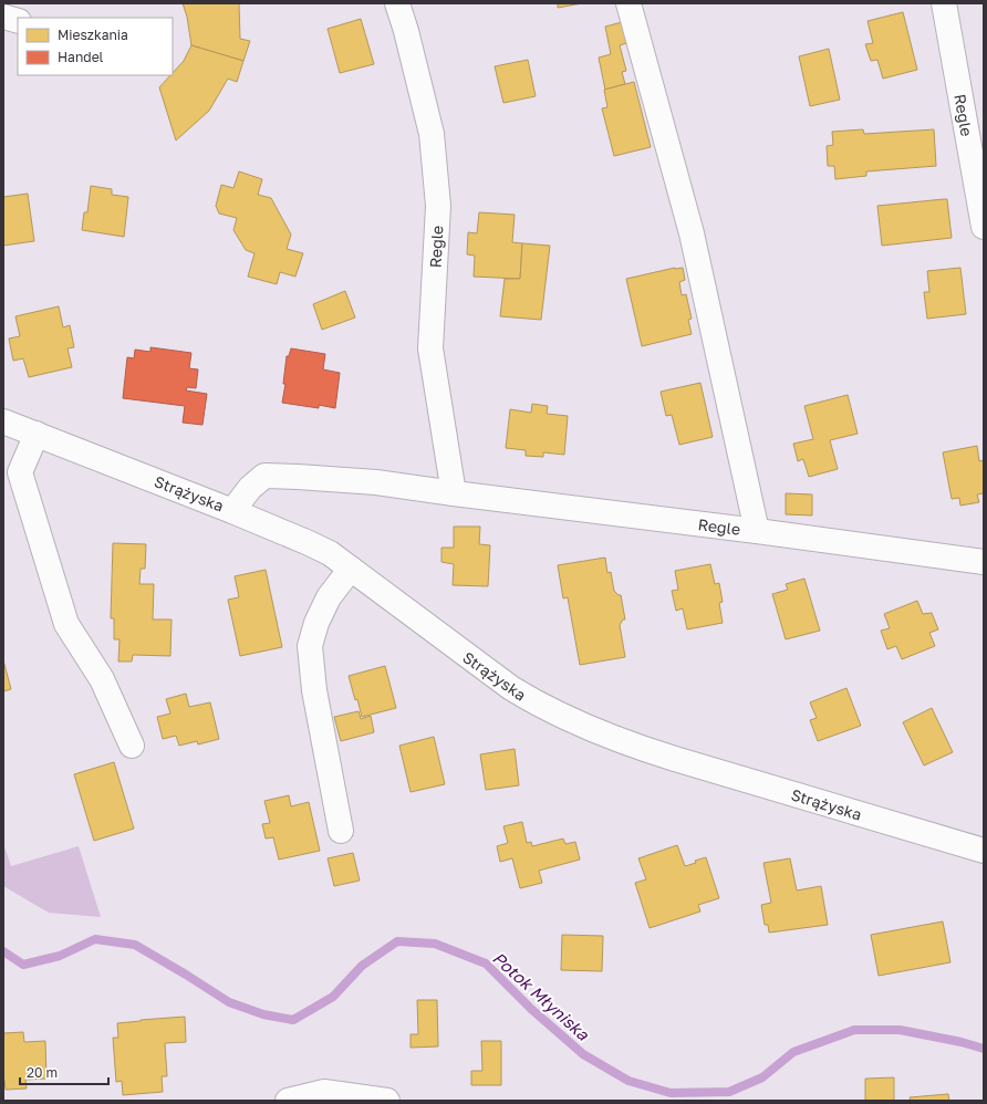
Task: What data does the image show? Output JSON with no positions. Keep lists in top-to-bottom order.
{
  "streets": {
    "street": ["Regle", "Strążyska"]
  },
  "crossings": [
    ["Regle", "Strążyska"]
  ],
  "water": ["Potok Młyniska"],
  "legend": ["Mieszkania", "Handel"],
  "scale_bar": "20 m"
}
